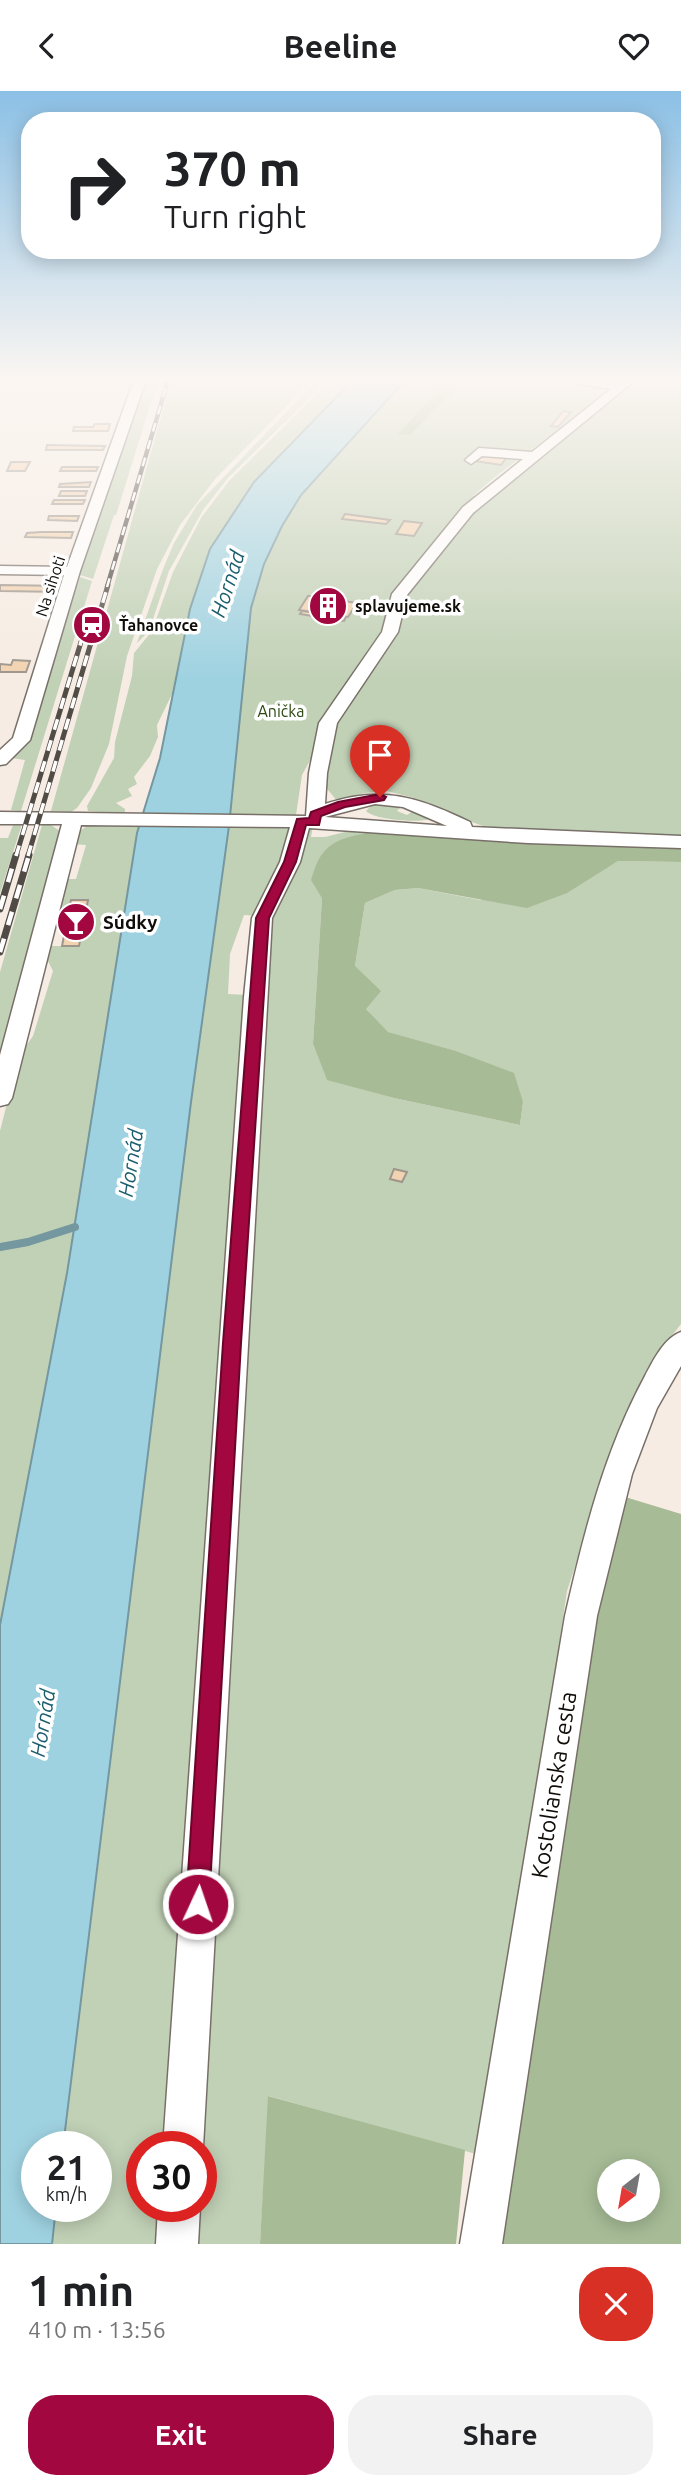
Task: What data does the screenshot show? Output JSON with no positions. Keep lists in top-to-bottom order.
{
  "streets": {
    "street": ["Na sihoti", "Kostolianska cesta"]
  },
  "water": ["Hornád"],
  "parks": ["Anička"],
  "places": {
    "building": ["splavujeme.sk"],
    "station": ["Ťahanovce"],
    "bar": ["Súdky"]
  },
  "north": "bottom left",
  "page": {
    "header": "Beeline",
    "turn": ["370 m", "Turn right"],
    "speed": "21 km/h",
    "limit": "30",
    "heading": ["1 min", "410 m · 13:56"],
    "buttons": ["Exit", "Share"]
  }
}
